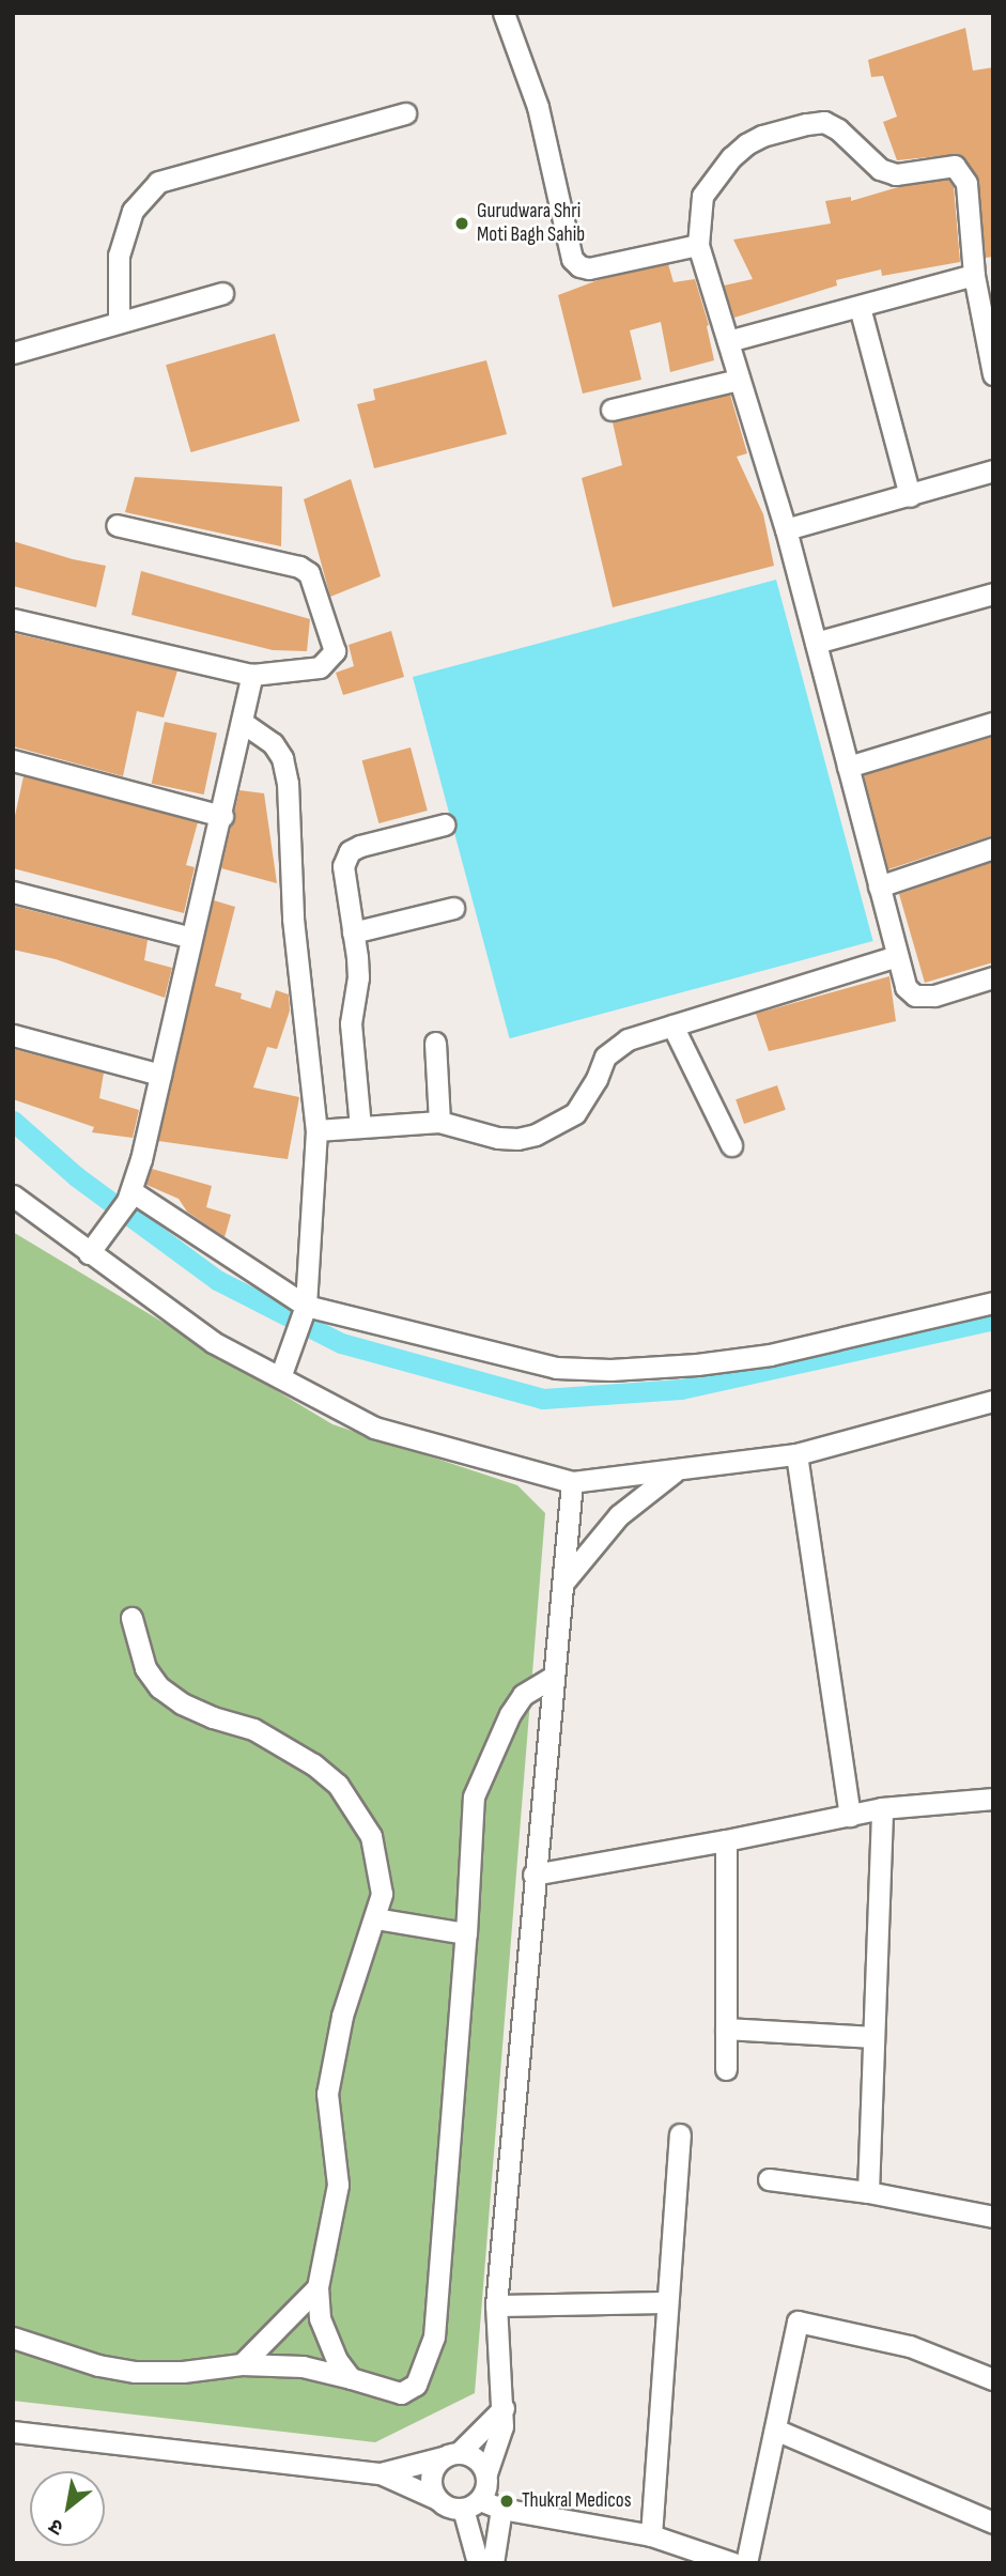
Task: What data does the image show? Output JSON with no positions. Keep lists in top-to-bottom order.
{
  "places": ["Gurudwara Shri Moti Bagh Sahib", "Thukral Medicos"],
  "north": "bottom left"
}
